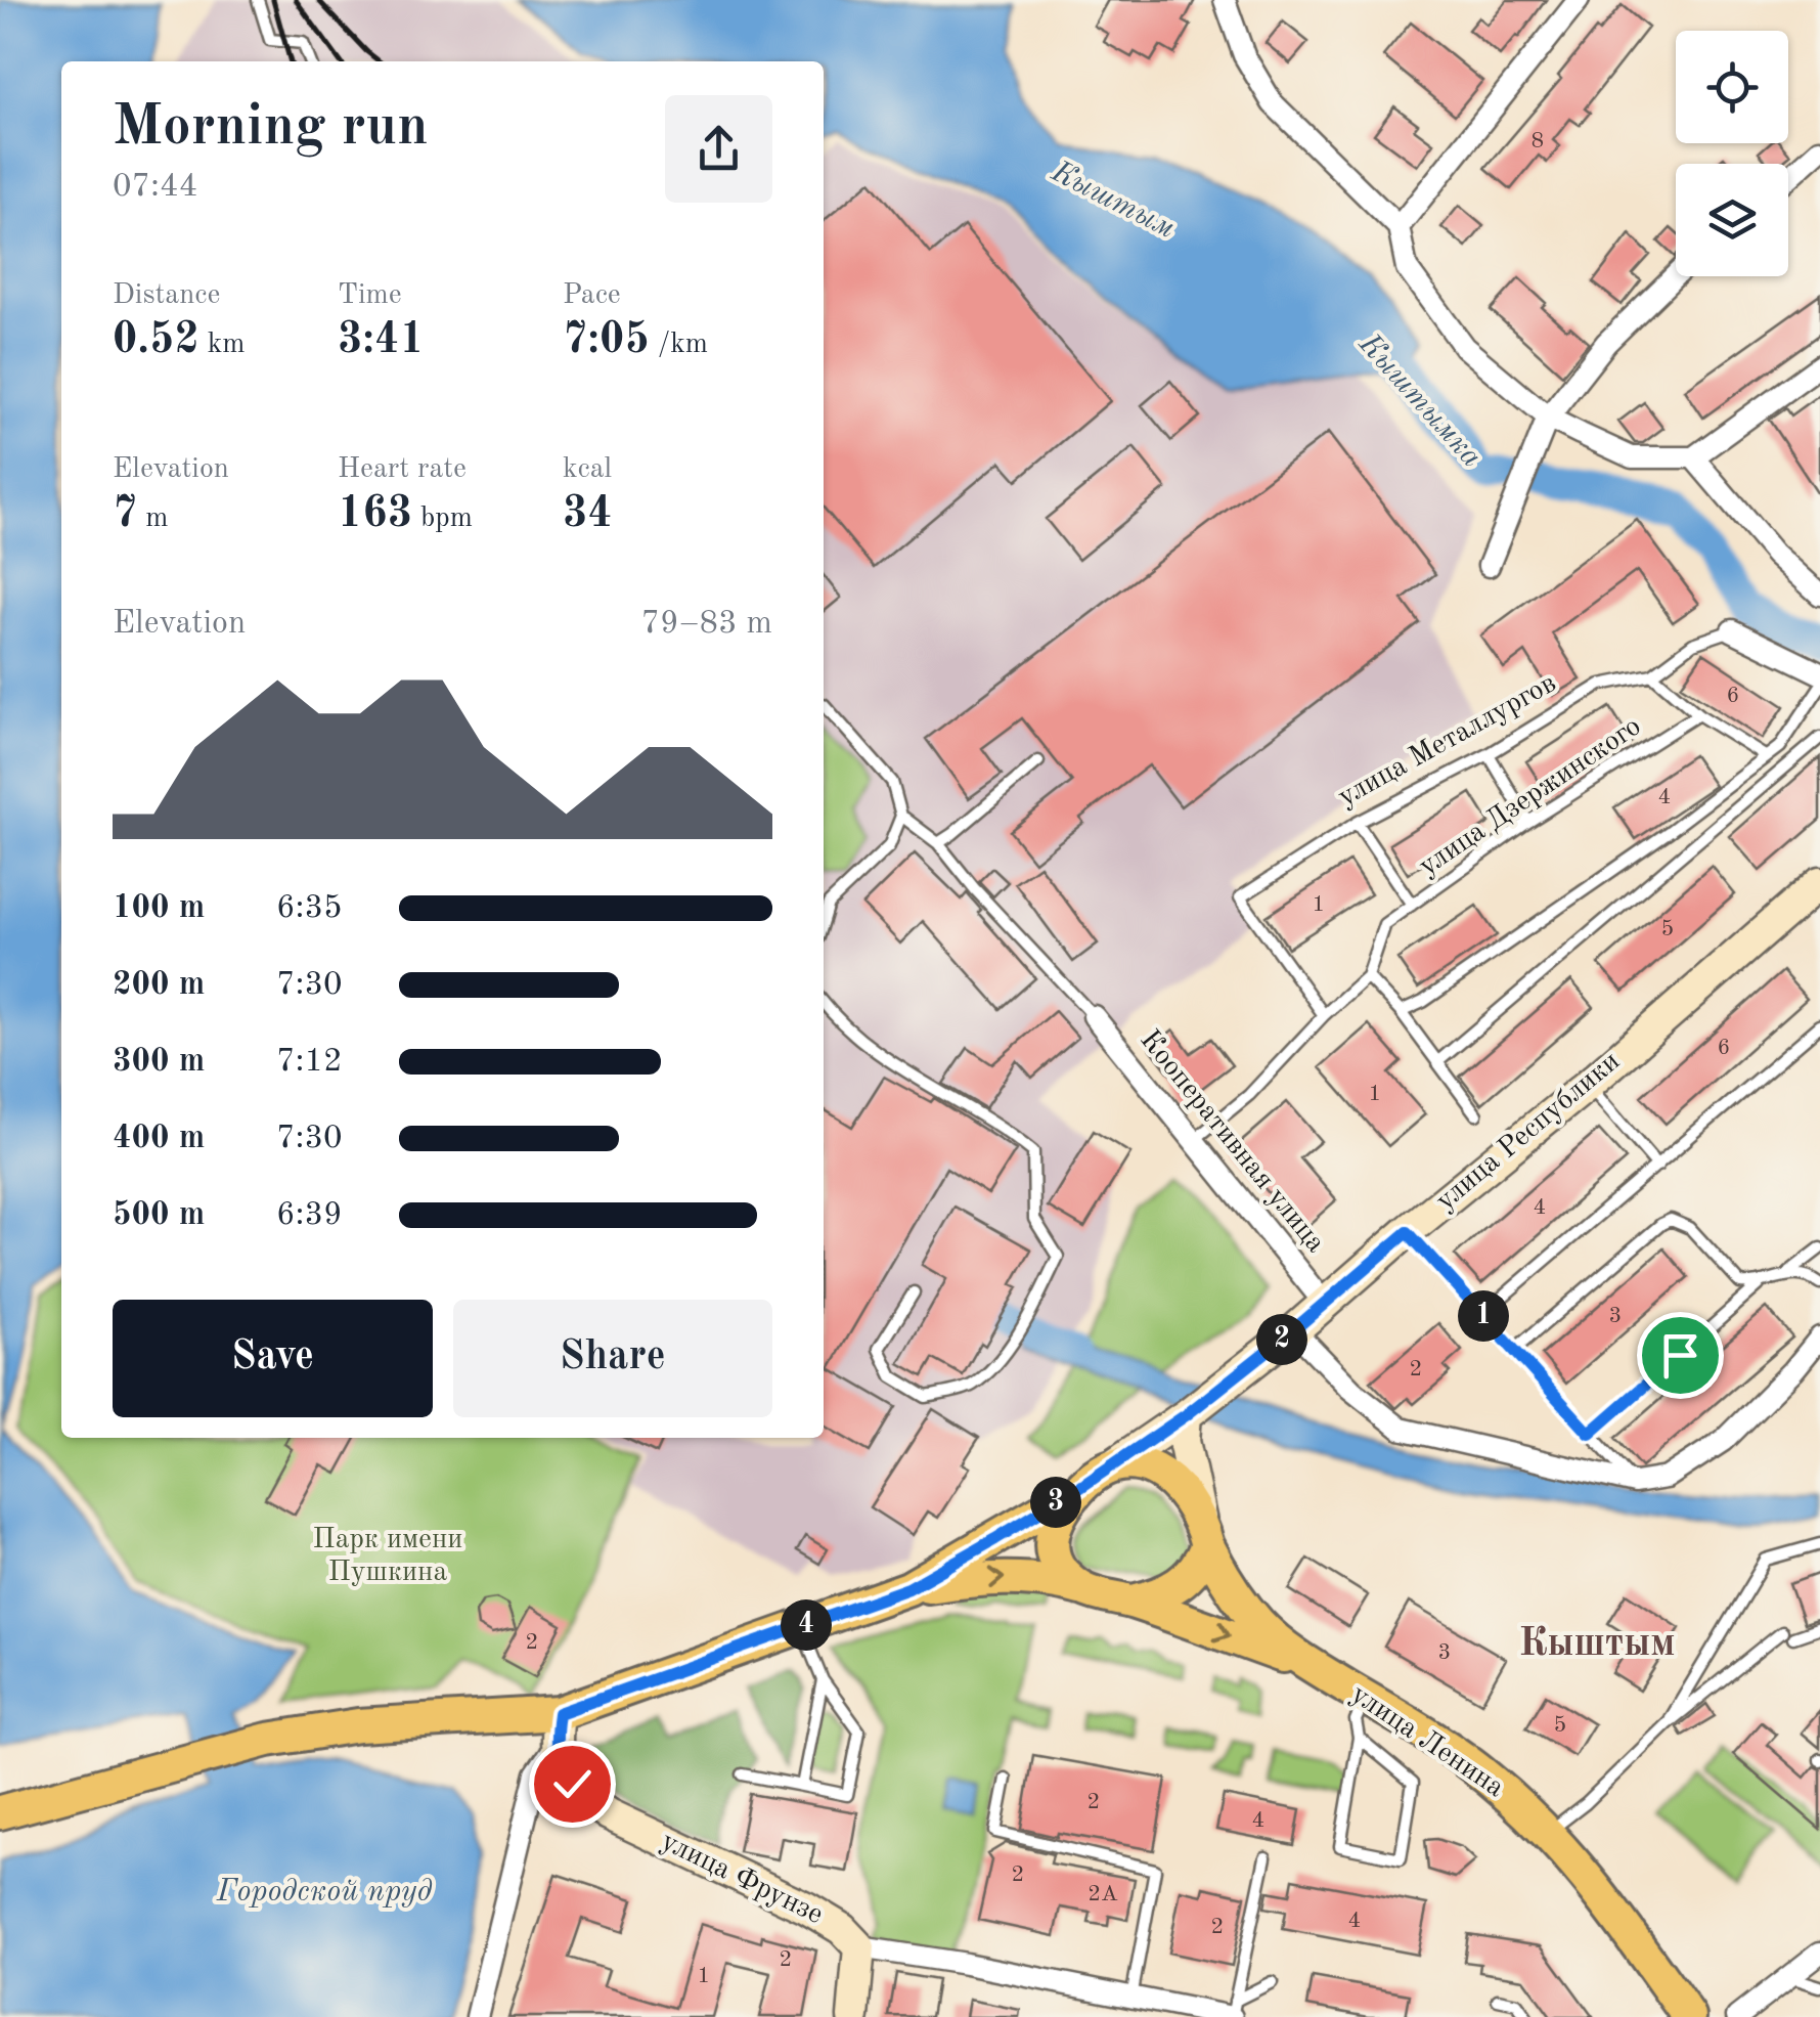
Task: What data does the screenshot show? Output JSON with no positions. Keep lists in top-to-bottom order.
{
  "streets": {
    "main road": ["улица Республики", "улица Ленина", "улица Фрунзе"],
    "street": ["улица Металлургов", "Кооперативная улица"],
    "lane": ["улица Дзержинского"]
  },
  "crossings": [
    ["улица Республики", "Кооперативная улица"]
  ],
  "districts": ["Кыштым"],
  "water": ["Кыштым", "Кыштымка", "Городской пруд"],
  "parks": ["Парк имени Пушкина"],
  "house_numbers": [
    "8",
    "6",
    "4",
    "1",
    "5",
    "6",
    "1",
    "4",
    "3",
    "2",
    "2",
    "3",
    "5",
    "2",
    "4",
    "2",
    "2А",
    "4",
    "2",
    "2",
    "1"
  ],
  "page": {
    "heading": ["Morning run", "07:44"],
    "stats": [
      ["Distance", "0.52 km"],
      ["Time", "3:41"],
      ["Pace", "7:05 /km"],
      ["Elevation", "7 m"],
      ["Heart rate", "163 bpm"],
      ["kcal", "34"]
    ],
    "chart": ["Elevation", "79–83 m"],
    "list": [
      {
        "name": "100 m",
        "note": "6:35"
      },
      {
        "name": "200 m",
        "note": "7:30"
      },
      {
        "name": "300 m",
        "note": "7:12"
      },
      {
        "name": "400 m",
        "note": "7:30"
      },
      {
        "name": "500 m",
        "note": "6:39"
      }
    ],
    "buttons": ["Save", "Share"],
    "pins": [
      "1",
      "2",
      "3",
      "4"
    ]
  }
}
